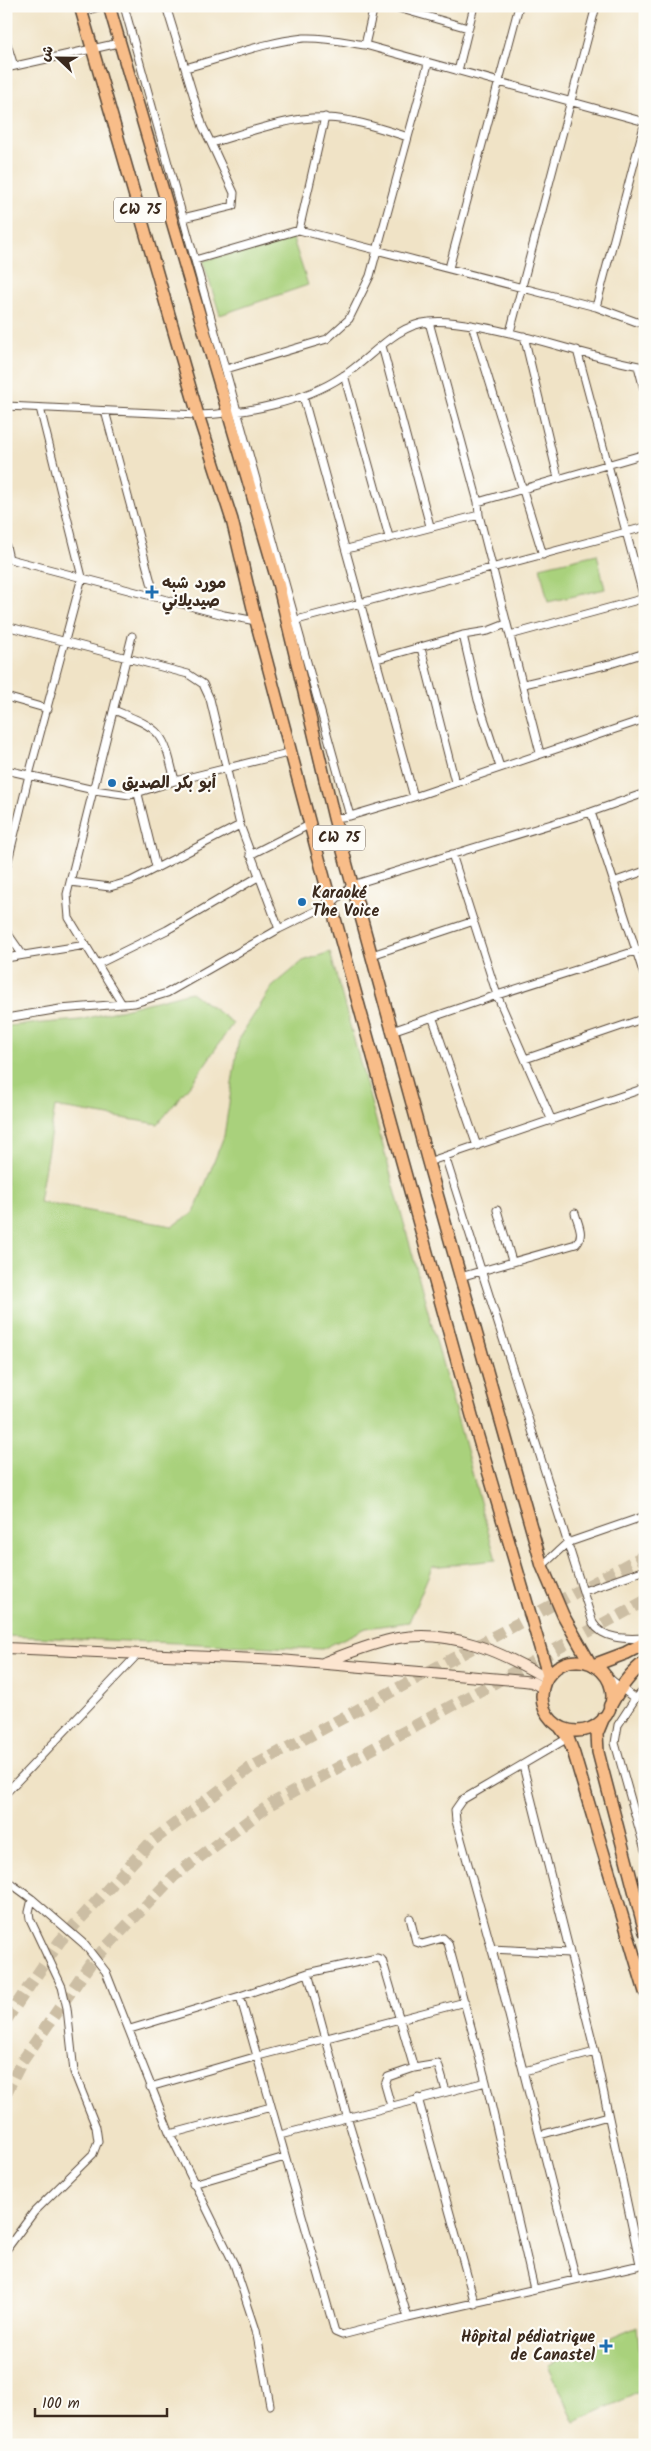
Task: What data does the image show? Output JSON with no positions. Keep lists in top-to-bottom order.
{
  "streets": {
    "main road": ["CW 75"]
  },
  "places": {
    "health": ["مورد شبه صيديلاني", "Hôpital pédiatrique de Canastel"],
    "other": ["أبو بكر الصديق", "Karaoké The Voice"]
  },
  "scale_bar": "100 m",
  "north": "left"
}
